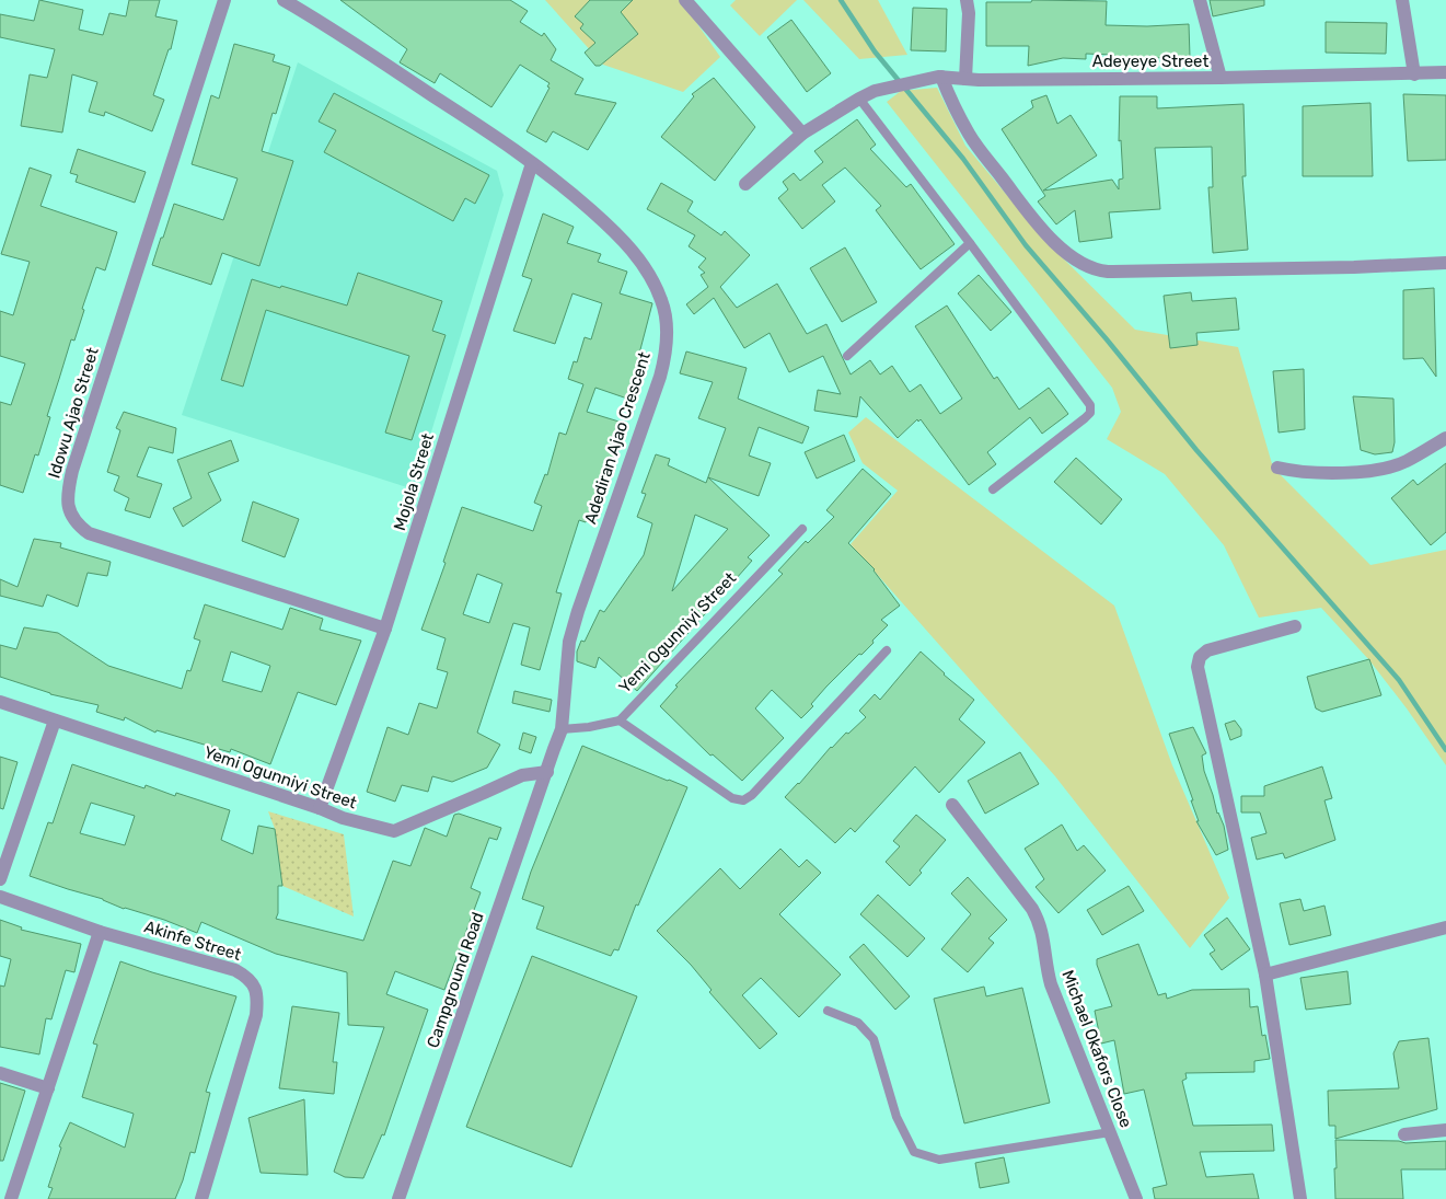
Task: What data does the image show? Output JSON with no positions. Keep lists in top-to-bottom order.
{
  "streets": {
    "street": [
      "Adeyeye Street",
      "Idowu Ajao Street",
      "Adediran Ajao Crescent",
      "Mojola Street",
      "Yemi Ogunniyi Street",
      "Akinfe Street",
      "Campground Road",
      "Michael Okafors Close"
    ]
  },
  "crossings": [
    ["Idowu Ajao Street", "Mojola Street"],
    ["Adediran Ajao Crescent", "Mojola Street"],
    ["Adediran Ajao Crescent", "Yemi Ogunniyi Street"],
    ["Adediran Ajao Crescent", "Campground Road"],
    ["Mojola Street", "Yemi Ogunniyi Street"],
    ["Yemi Ogunniyi Street", "Campground Road"]
  ]
}
